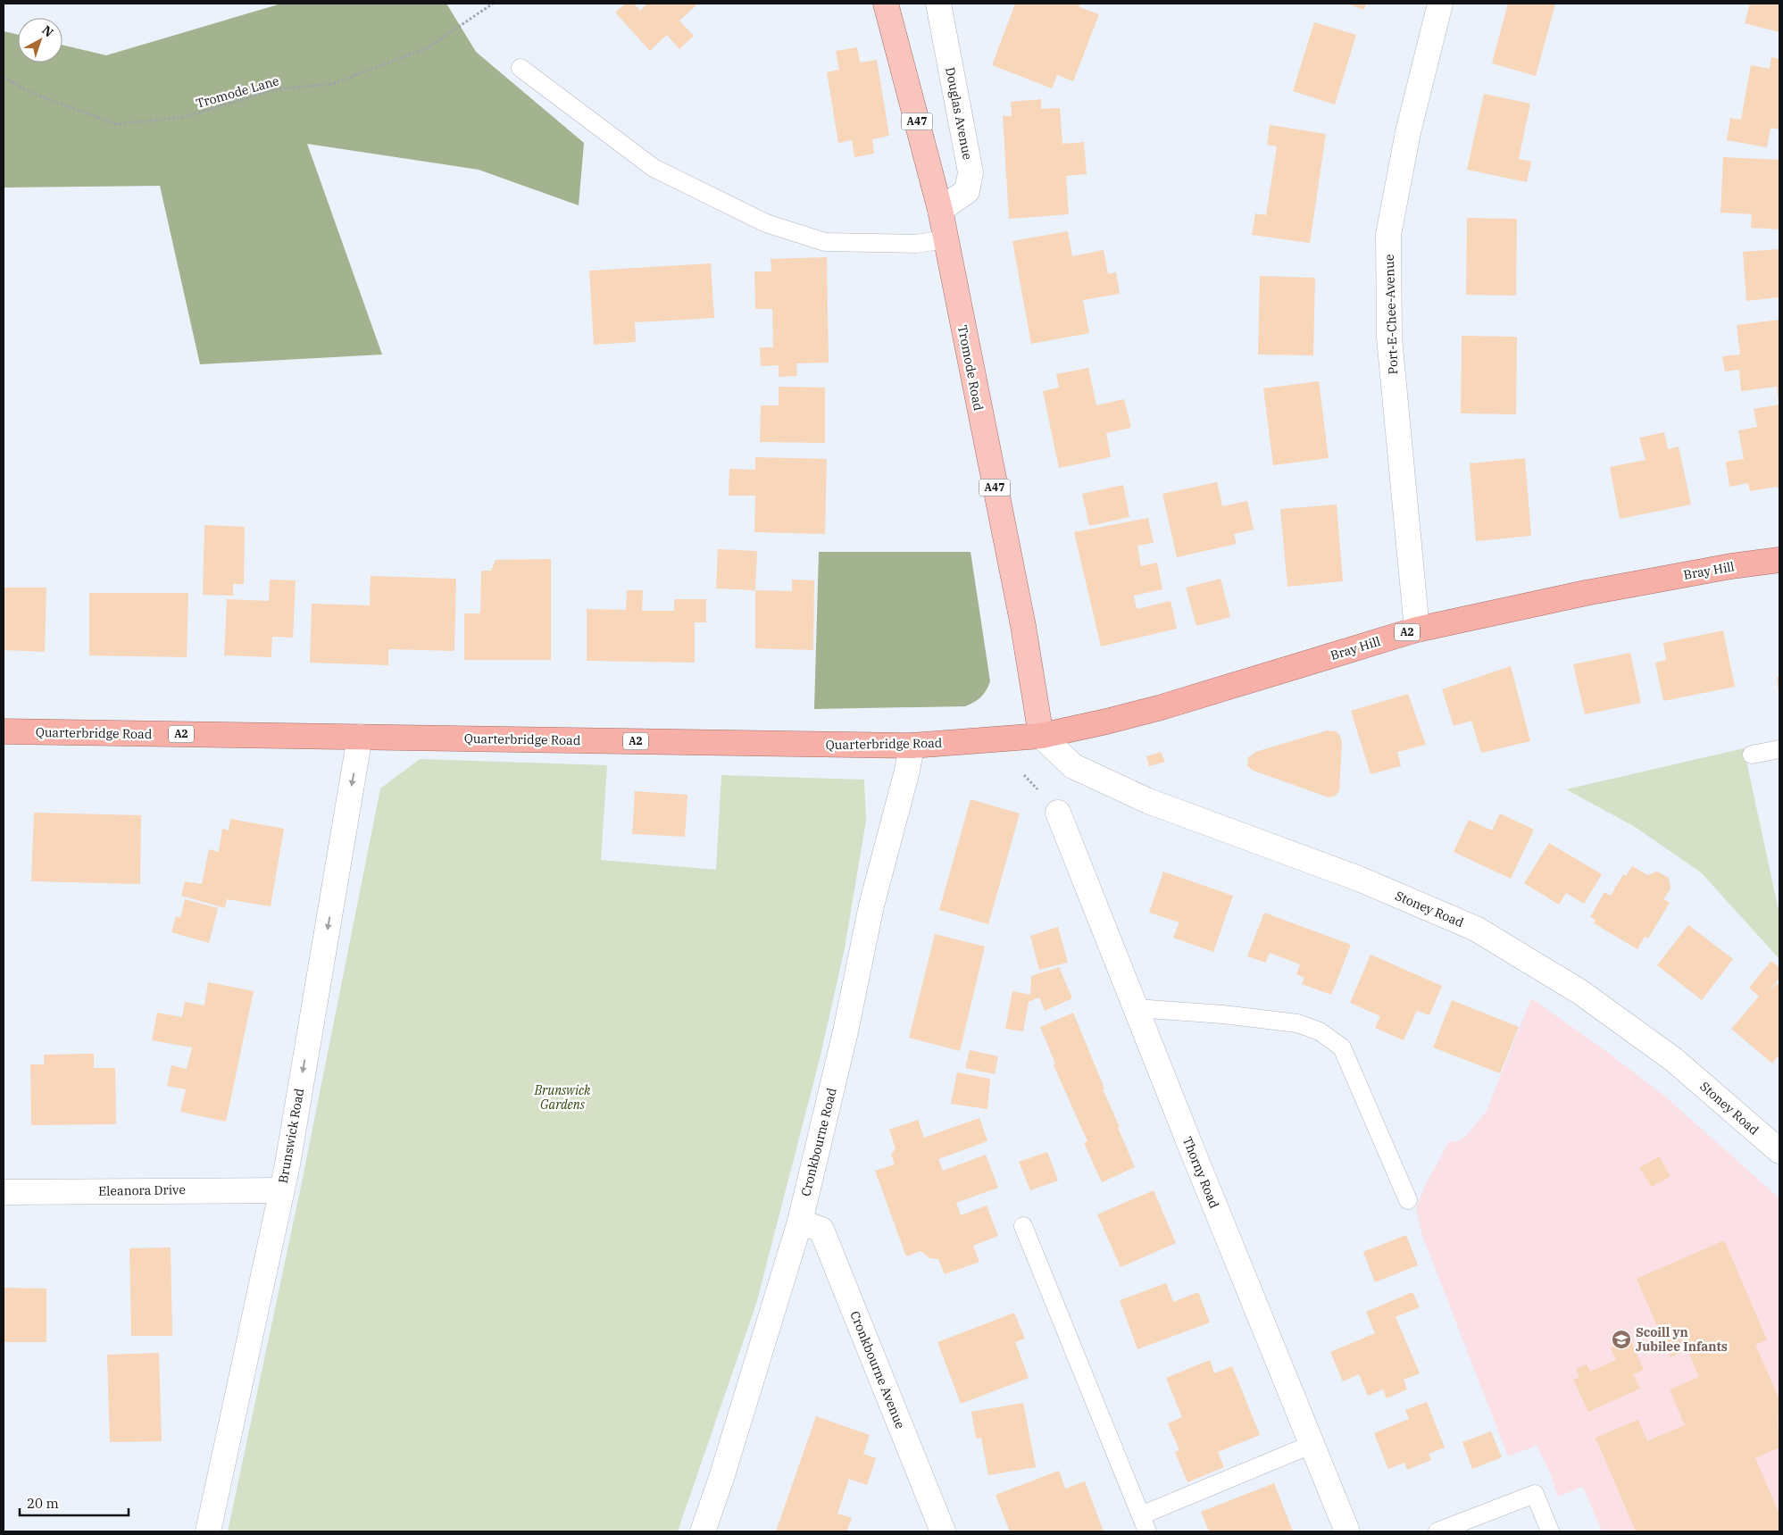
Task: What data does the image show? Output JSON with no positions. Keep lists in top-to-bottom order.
{
  "streets": {
    "highway": ["Bray Hill", "A2", "Quarterbridge Road"],
    "main road": ["A47", "Tromode Road"],
    "street": [
      "Douglas Avenue",
      "Port-E-Chee-Avenue",
      "Stoney Road",
      "Brunswick Road",
      "Cronkbourne Road",
      "Thorny Road",
      "Eleanora Drive",
      "Cronkbourne Avenue"
    ],
    "path": ["Tromode Lane"]
  },
  "crossings": [
    ["Douglas Avenue", "Tromode Road"],
    ["Port-E-Chee-Avenue", "Bray Hill"],
    ["Tromode Road", "Bray Hill"],
    ["Tromode Road", "Quarterbridge Road"],
    ["Tromode Road", "Stoney Road"],
    ["Bray Hill", "Quarterbridge Road"],
    ["Bray Hill", "Stoney Road"],
    ["Quarterbridge Road", "Stoney Road"],
    ["Quarterbridge Road", "Brunswick Road"],
    ["Quarterbridge Road", "Cronkbourne Road"],
    ["Brunswick Road", "Eleanora Drive"],
    ["Cronkbourne Road", "Cronkbourne Avenue"]
  ],
  "one_way": ["Brunswick Road"],
  "parks": ["Brunswick Gardens"],
  "places": {
    "school or university": ["Scoill yn Jubilee Infants"]
  },
  "scale_bar": "20 m",
  "north": "top right"
}
